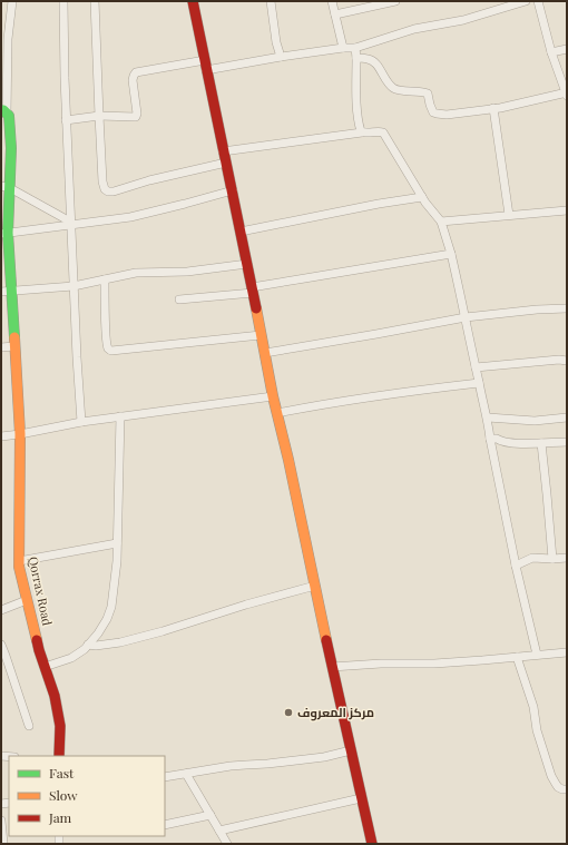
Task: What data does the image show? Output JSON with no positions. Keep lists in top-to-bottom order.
{
  "streets": {
    "main road": ["Qorrax Road"]
  },
  "places": ["مركز المعروف"],
  "legend": ["Fast", "Slow", "Jam"]
}
